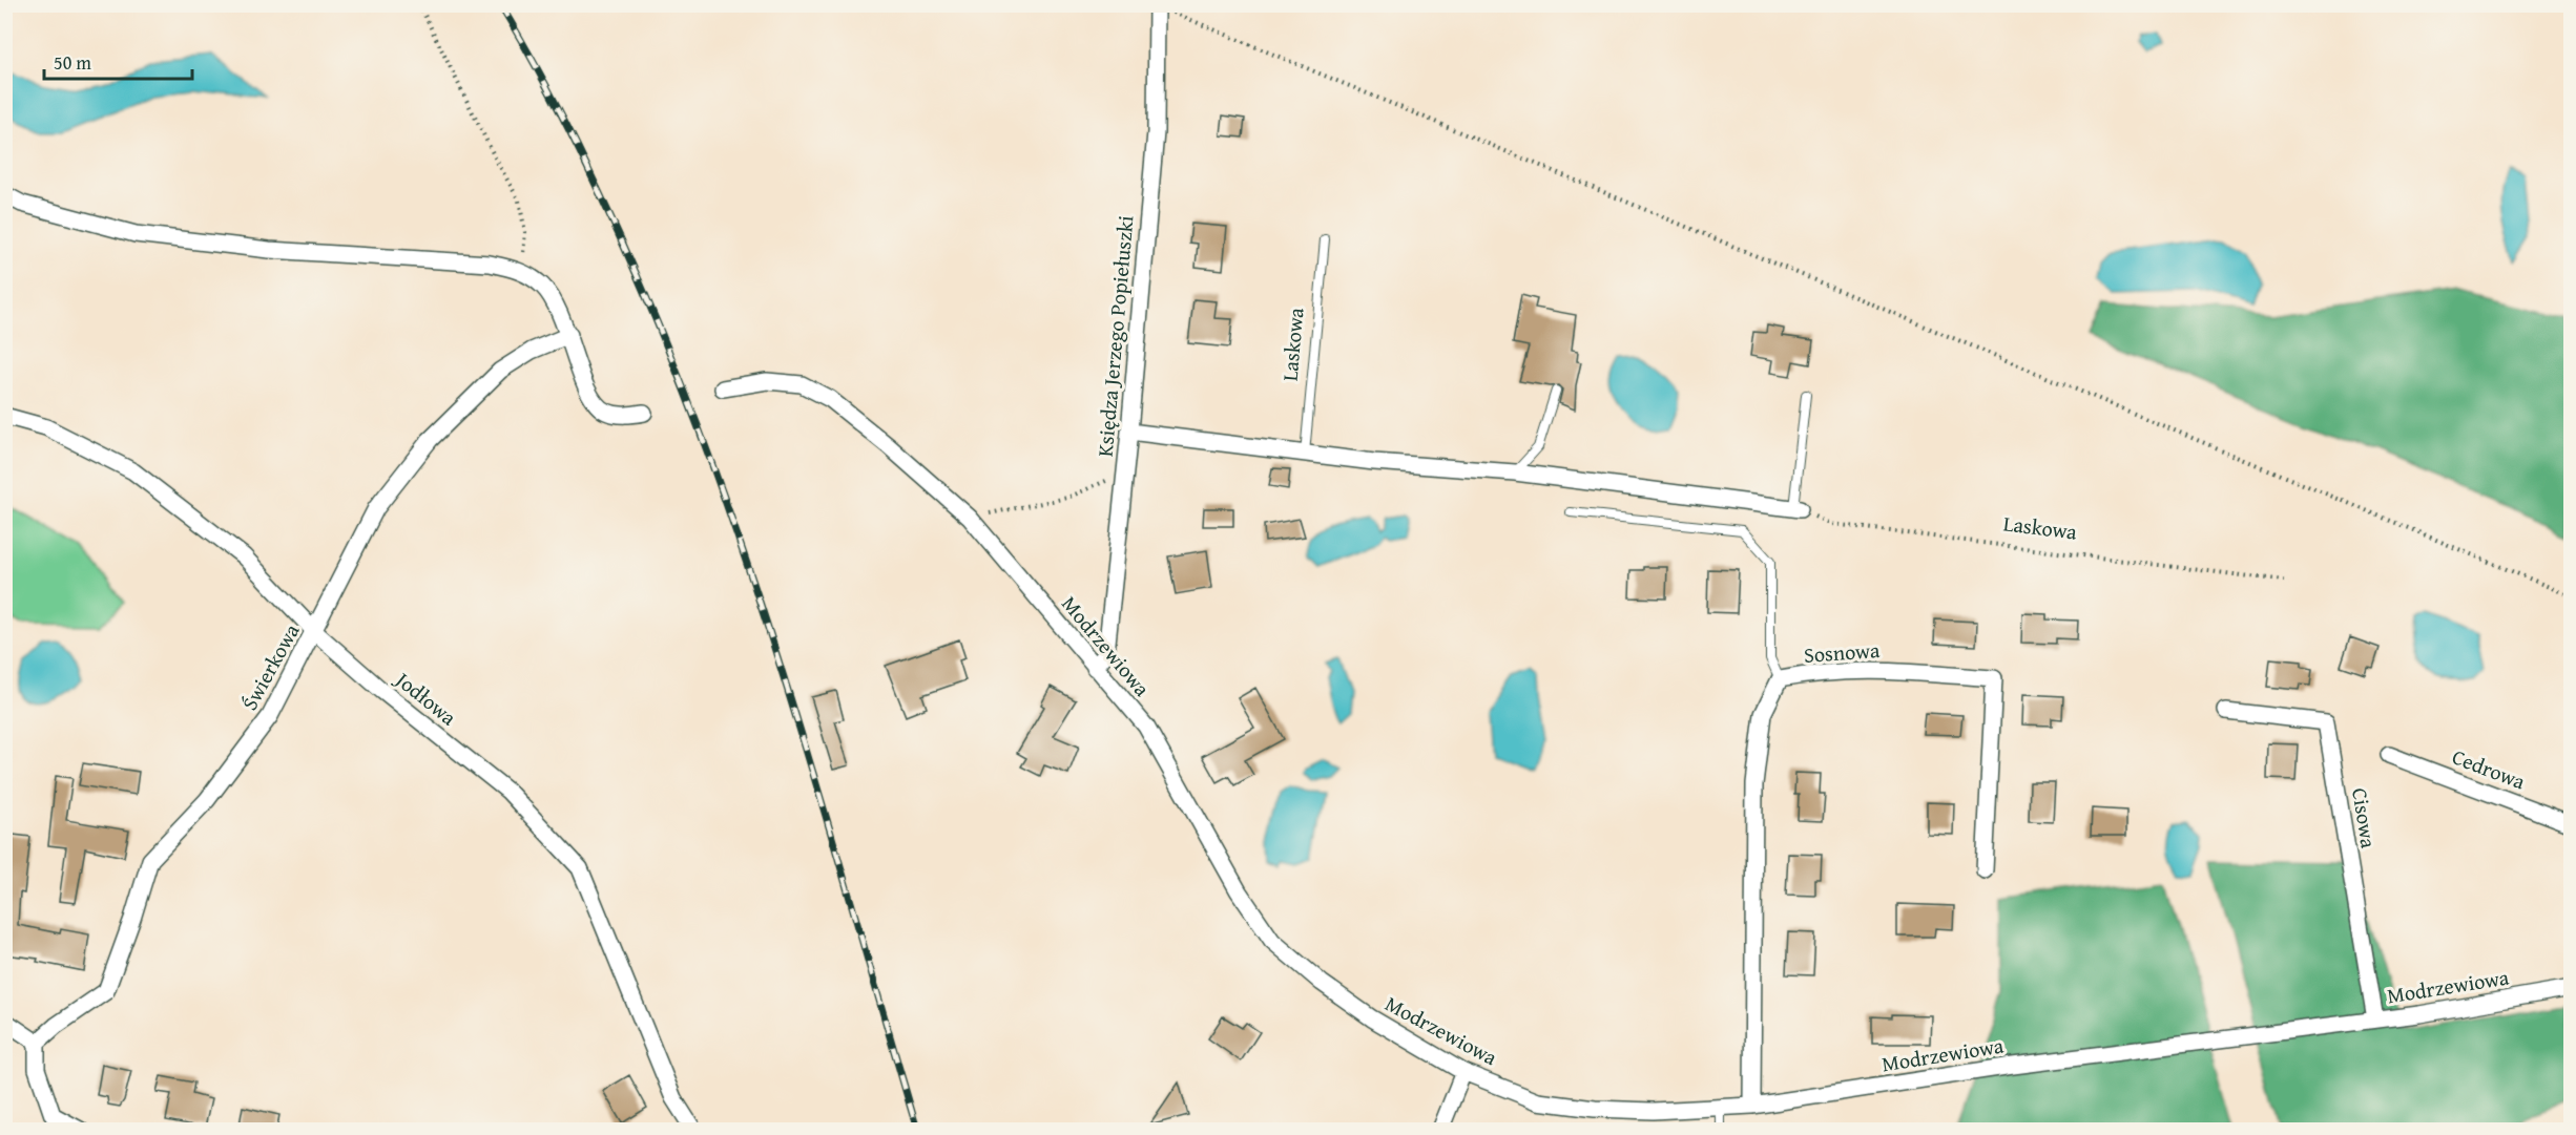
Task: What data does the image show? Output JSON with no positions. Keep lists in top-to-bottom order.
{
  "streets": {
    "street": [
      "Księdza Jerzego Popiełuszki",
      "Modrzewiowa",
      "Sosnowa",
      "Świerkowa",
      "Jodłowa",
      "Cedrowa",
      "Cisowa"
    ],
    "lane": ["Laskowa"]
  },
  "crossings": [
    ["Księdza Jerzego Popiełuszki", "Modrzewiowa"],
    ["Modrzewiowa", "Sosnowa"],
    ["Modrzewiowa", "Cisowa"],
    ["Świerkowa", "Jodłowa"]
  ],
  "scale_bar": "50 m"
}
